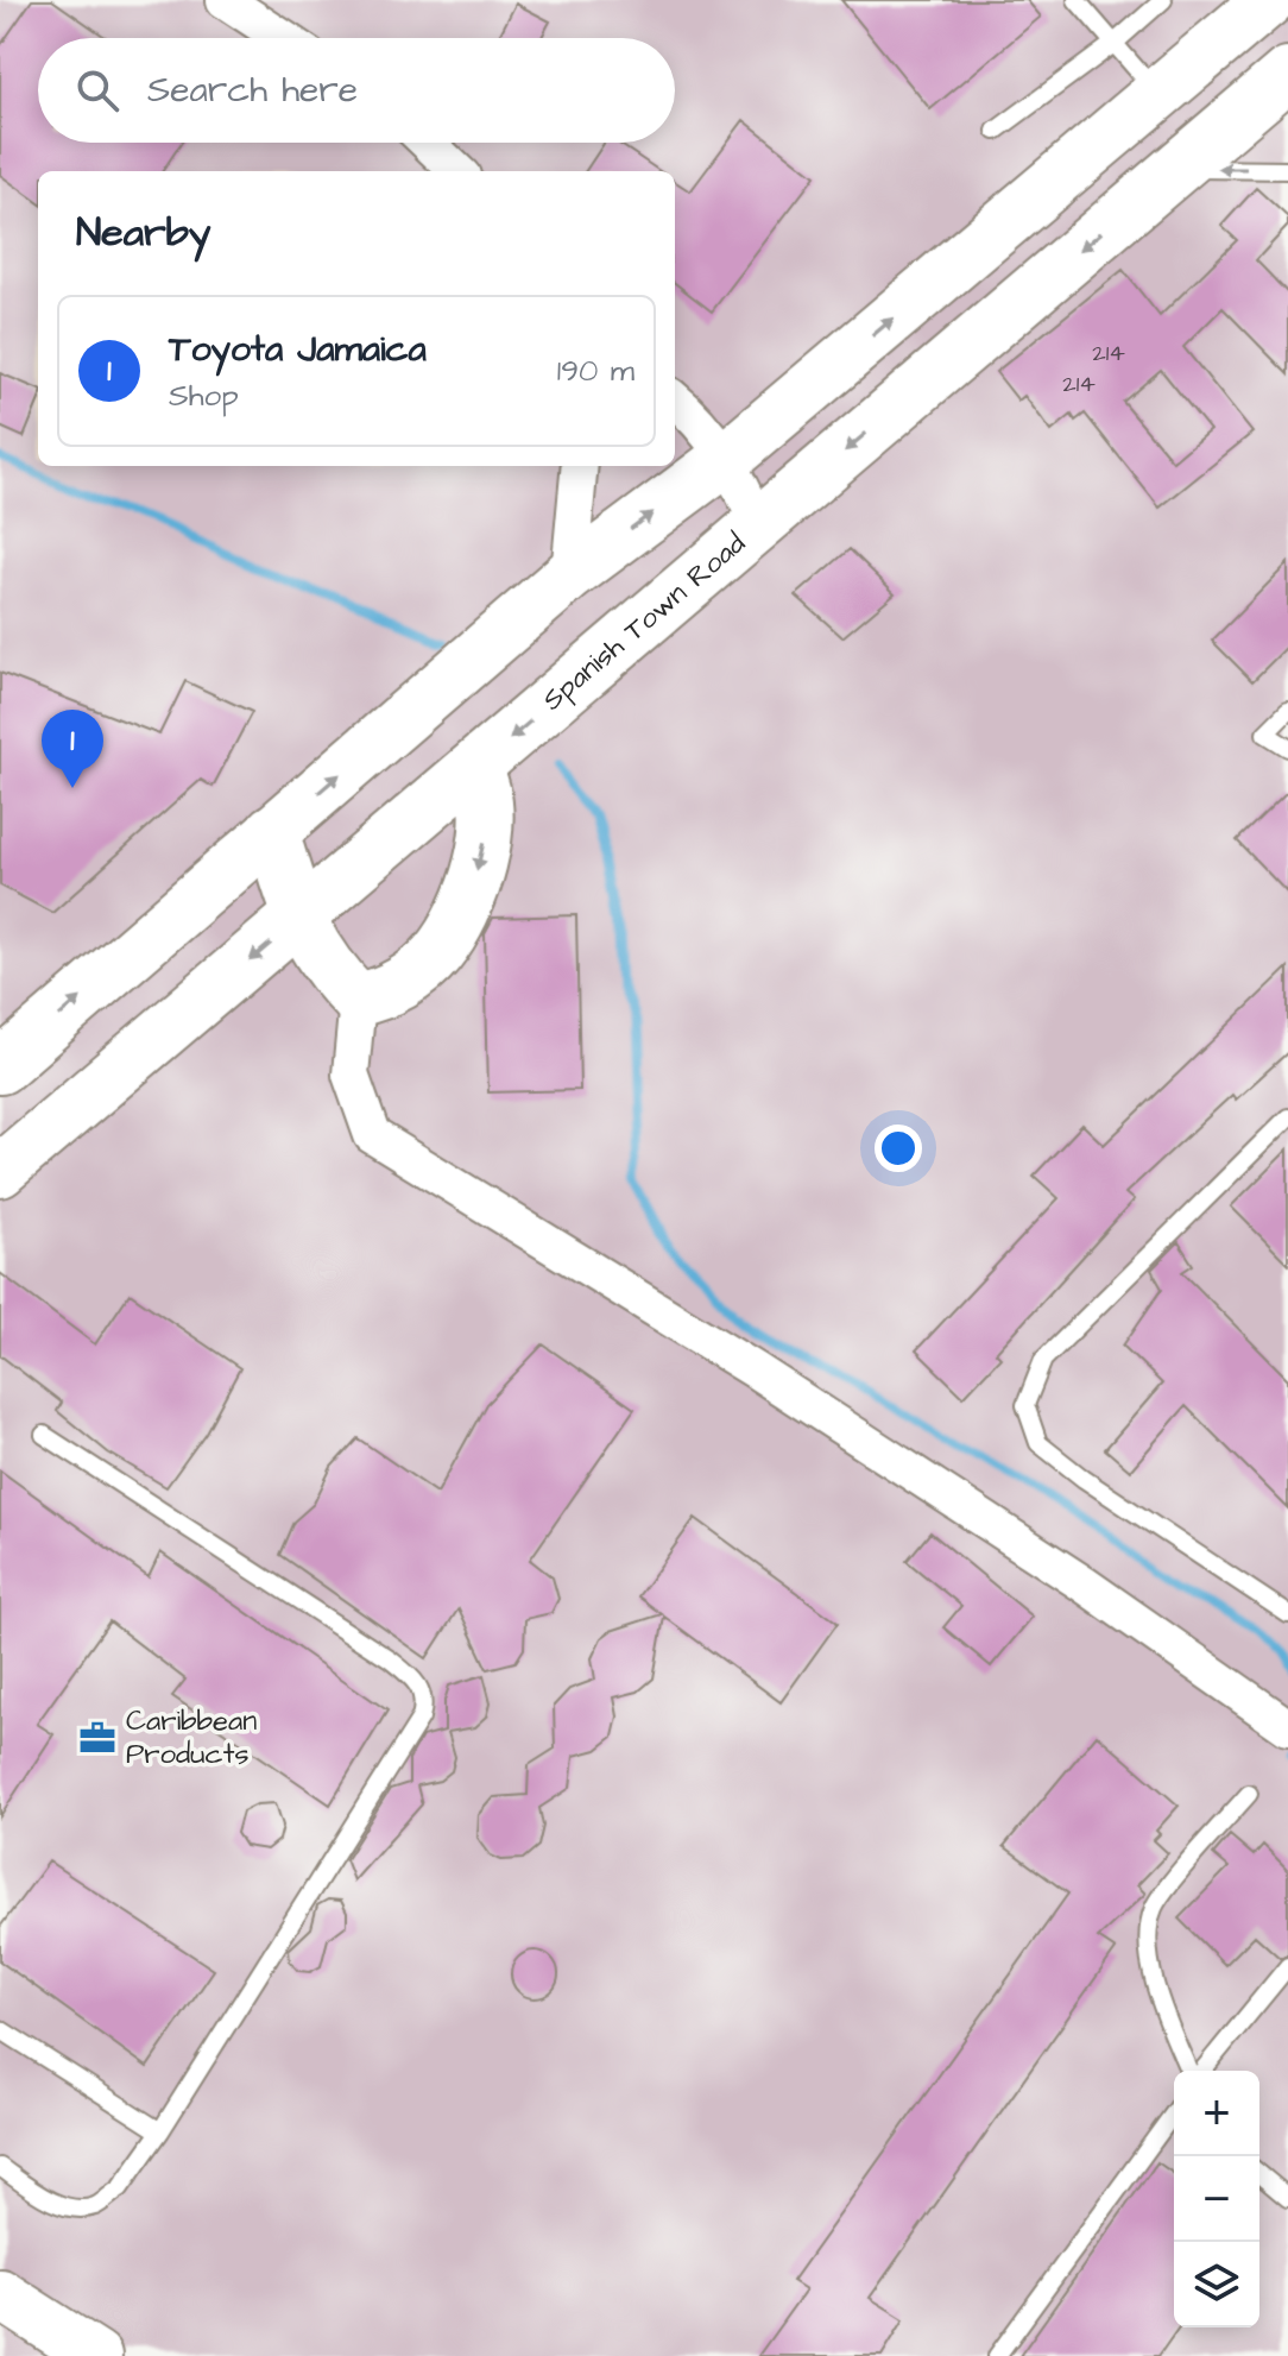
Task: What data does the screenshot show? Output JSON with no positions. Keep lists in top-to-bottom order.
{
  "streets": {
    "highway": ["Spanish Town Road"]
  },
  "places": {
    "office": ["Caribbean Products"]
  },
  "house_numbers": ["214", "214"],
  "page": {
    "search": "Search here",
    "heading": "Nearby",
    "list": [
      {
        "mark": "1",
        "name": "Toyota Jamaica",
        "note": "Shop",
        "value": "190 m"
      }
    ],
    "pins": "1",
    "map_buttons": ["+", "−"]
  }
}
